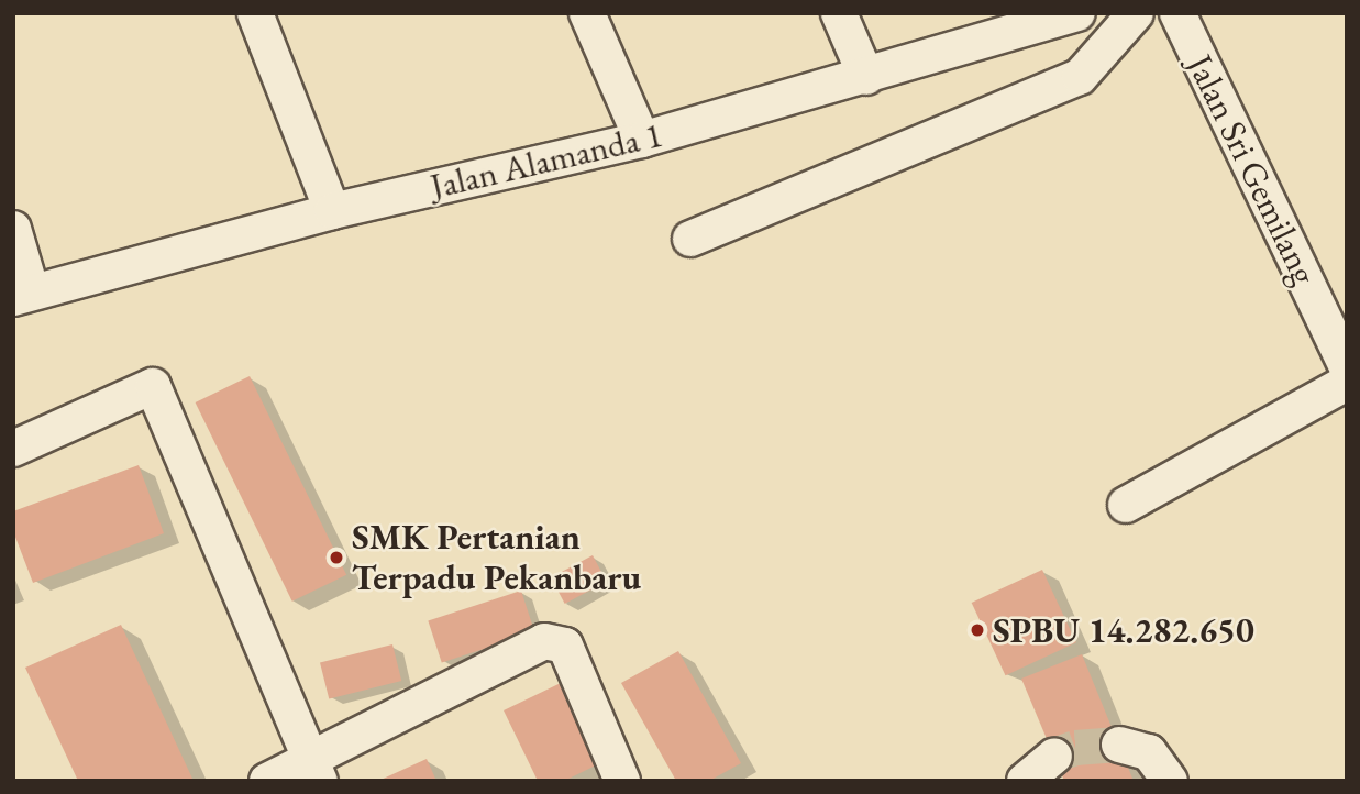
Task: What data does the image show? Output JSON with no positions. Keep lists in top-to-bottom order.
{
  "streets": {
    "street": ["Jalan Alamanda 1", "Jalan Sri Gemilang"]
  },
  "places": ["SMK Pertanian Terpadu Pekanbaru", "SPBU 14.282.650"]
}
